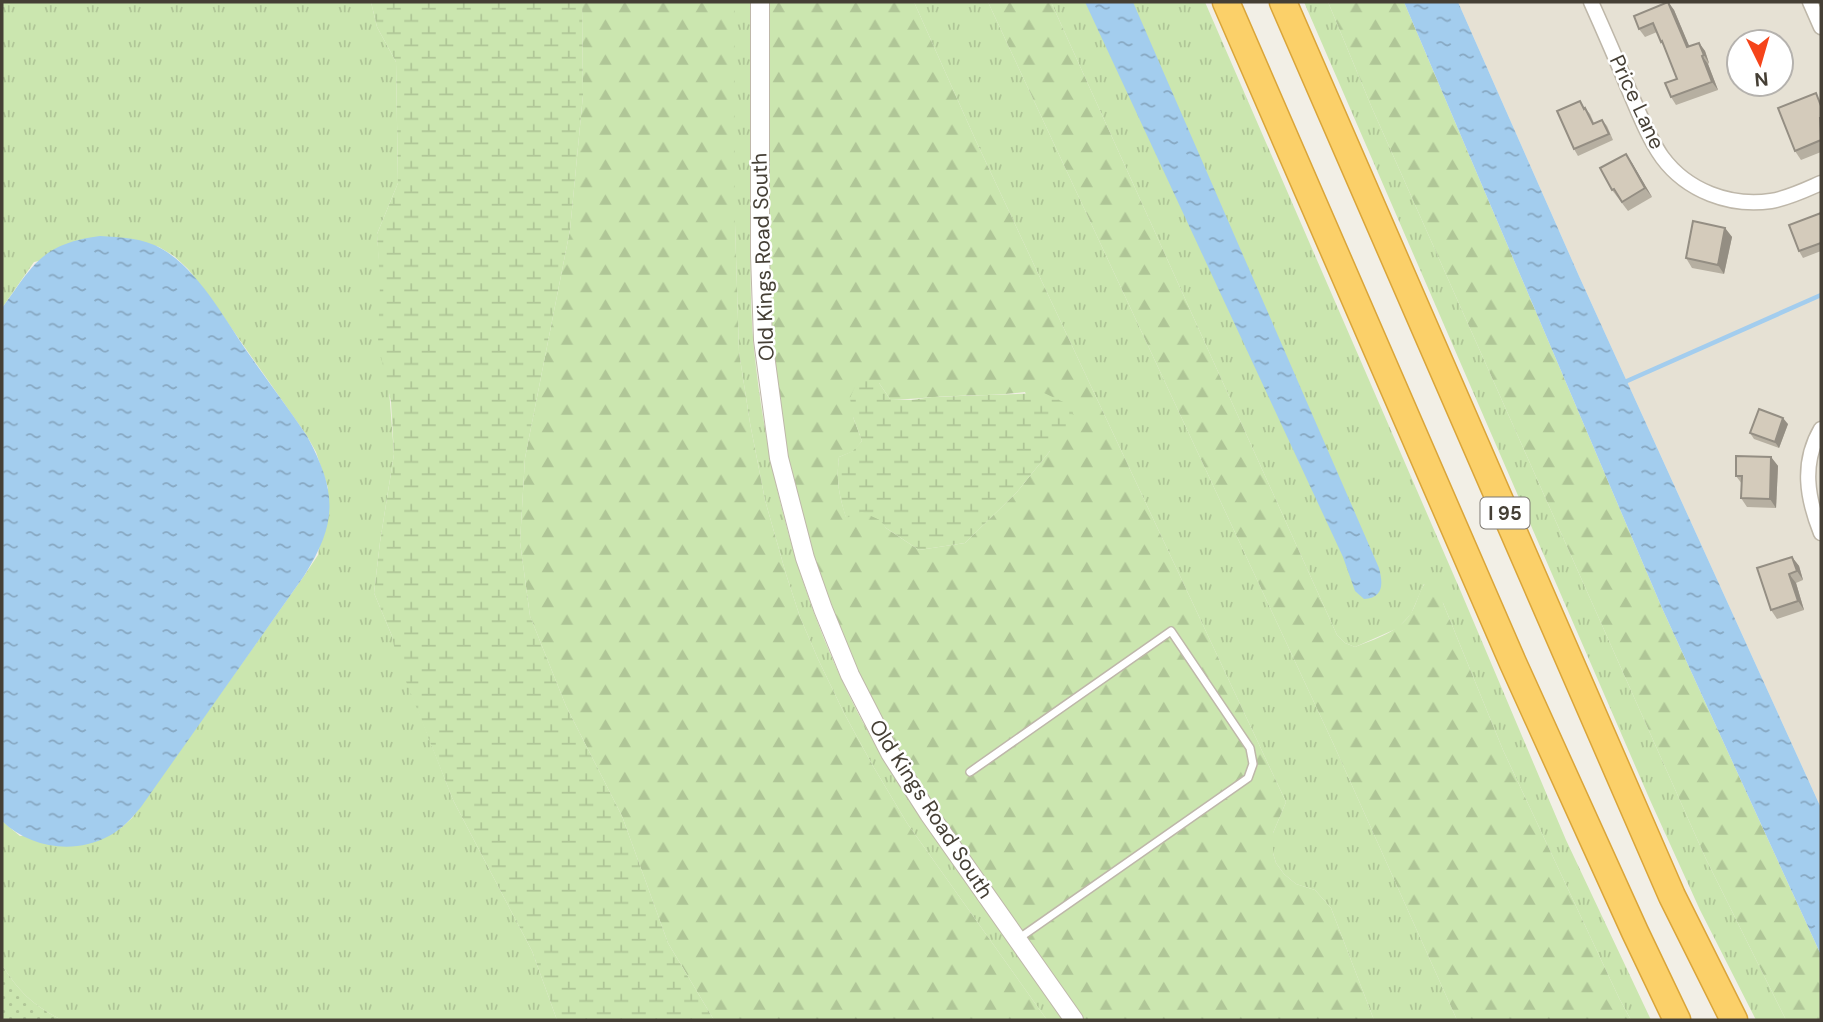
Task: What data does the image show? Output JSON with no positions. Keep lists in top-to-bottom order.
{
  "streets": {
    "highway": ["I 95"],
    "street": ["Price Lane", "Old Kings Road South"]
  },
  "north": "bottom"
}
